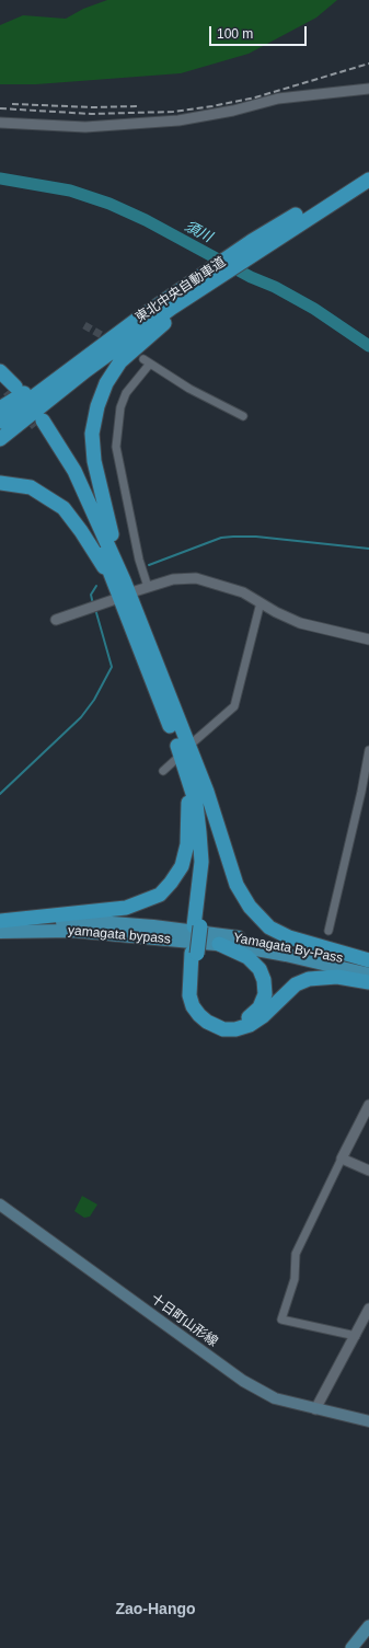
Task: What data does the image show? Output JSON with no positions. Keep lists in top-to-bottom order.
{
  "streets": {
    "highway": ["東北中央自動車道", "yamagata bypass"],
    "main road": ["十日町山形線"]
  },
  "districts": ["Zao-Hango"],
  "water": ["須川"],
  "scale_bar": "100 m"
}
